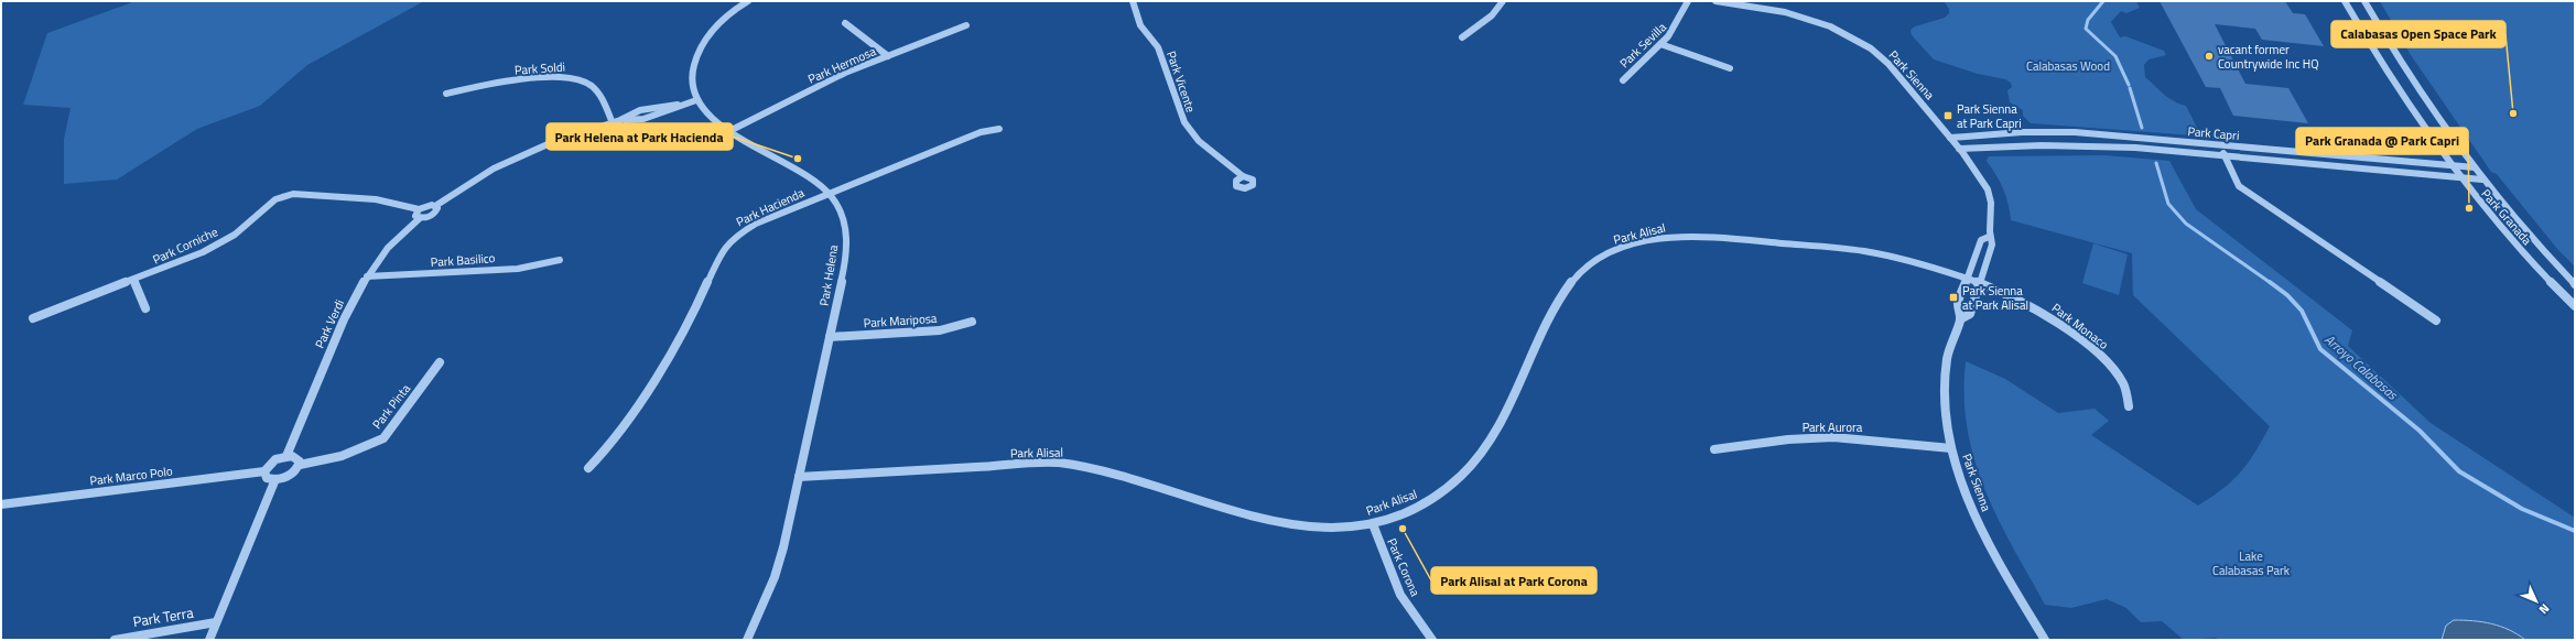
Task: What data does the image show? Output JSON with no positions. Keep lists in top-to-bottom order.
{
  "streets": {
    "street": [
      "Park Sevilla",
      "Park Hermosa",
      "Park Soldi",
      "Park Sienna",
      "Park Vicente",
      "Park Capri",
      "Park Hacienda",
      "Park Granada",
      "Park Alisal",
      "Park Corniche",
      "Park Basilico",
      "Park Helena",
      "Park Mariposa",
      "Park Verdi",
      "Park Monaco",
      "Park Pinta",
      "Park Aurora",
      "Park Marco Polo",
      "Park Corona",
      "Park Terra"
    ]
  },
  "crossings": [
    ["Park Hermosa", "Park Helena"],
    ["Park Soldi", "Park Verdi"],
    ["Park Sienna", "Park Capri"],
    ["Park Sienna", "Park Alisal"],
    ["Park Sienna", "Park Monaco"],
    ["Park Sienna", "Park Aurora"],
    ["Park Capri", "Park Granada"],
    ["Park Hacienda", "Park Helena"],
    ["Park Alisal", "Park Helena"],
    ["Park Alisal", "Park Monaco"],
    ["Park Alisal", "Park Corona"],
    ["Park Corniche", "Park Verdi"],
    ["Park Basilico", "Park Verdi"],
    ["Park Helena", "Park Mariposa"],
    ["Park Helena", "Park Verdi"]
  ],
  "water": ["Arroyo Calabasas"],
  "parks": ["Calabasas Wood", "Lake Calabasas Park"],
  "places": {
    "other": [
      "vacant former Countrywide Inc HQ",
      "Calabasas Open Space Park",
      "Park Helena at Park Hacienda",
      "Park Granada @ Park Capri",
      "Park Alisal at Park Corona"
    ],
    "transit": ["Park Sienna at Park Capri", "Park Sienna at Park Alisal"]
  },
  "north": "bottom right"
}
